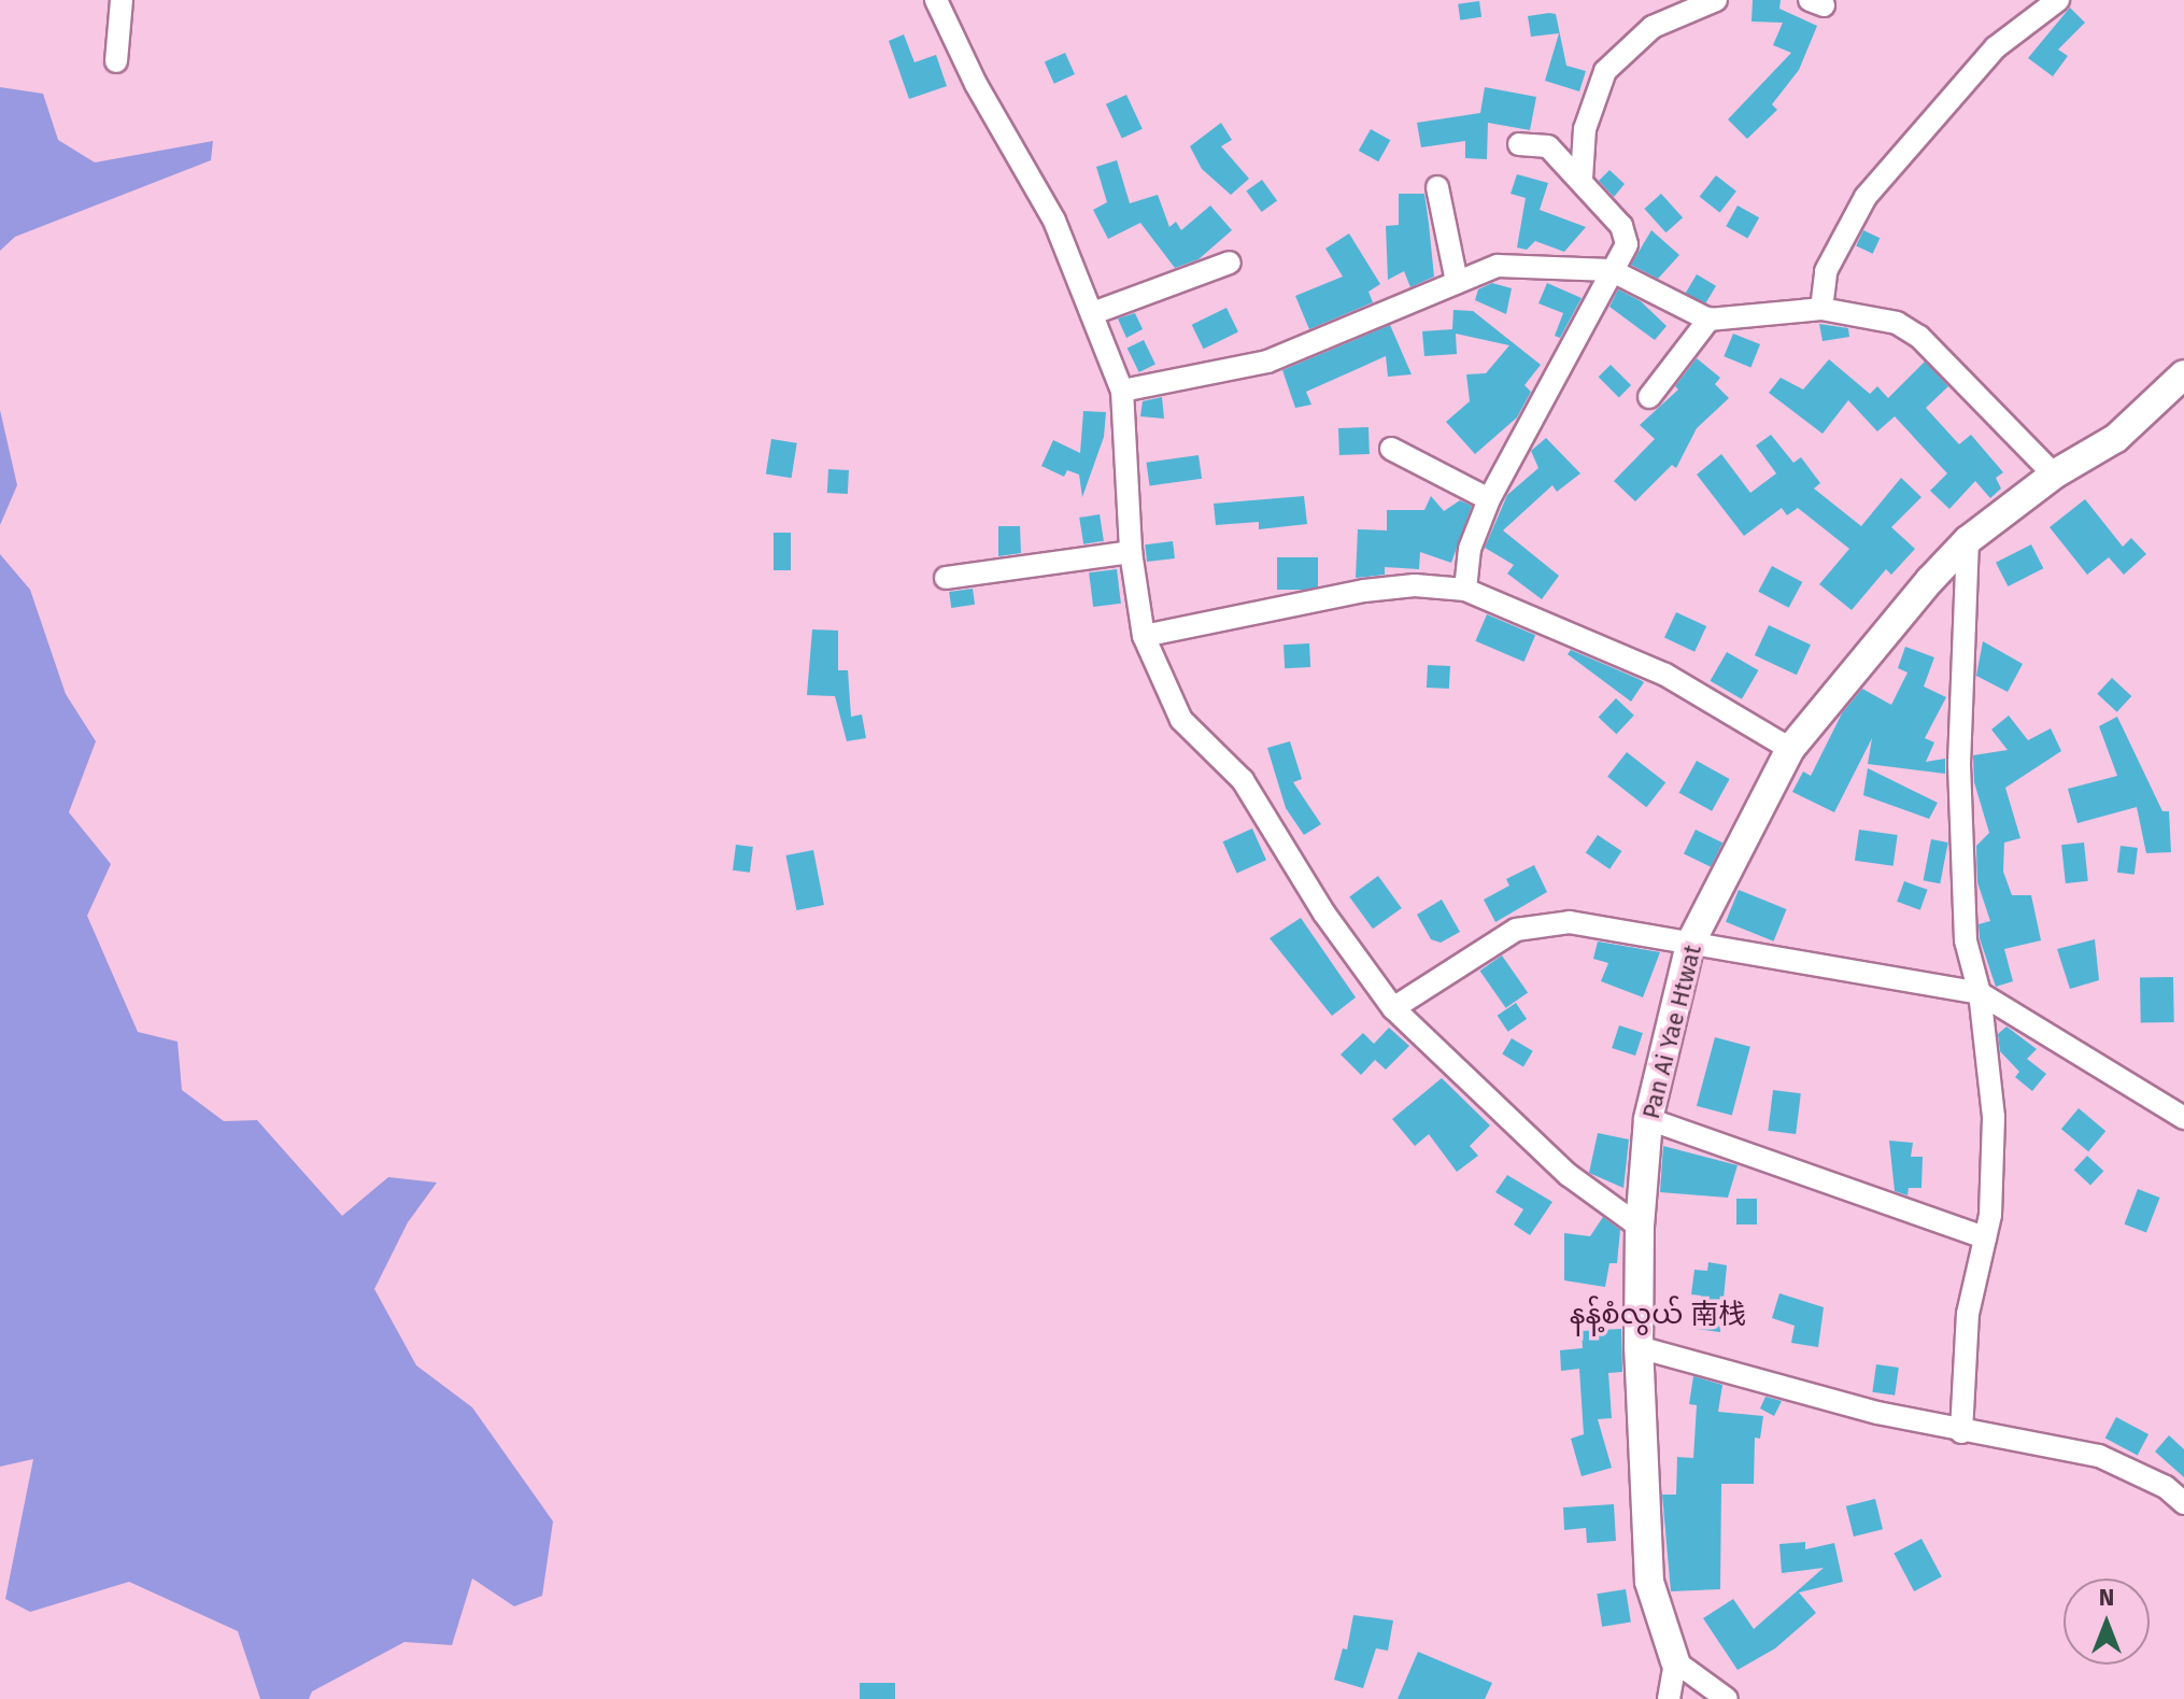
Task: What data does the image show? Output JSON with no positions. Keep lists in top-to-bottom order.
{
  "streets": {
    "street": ["Pan Ai Yae Htwat"]
  },
  "districts": ["နန့်စံလွယ် 南栈"],
  "north": "top"
}
